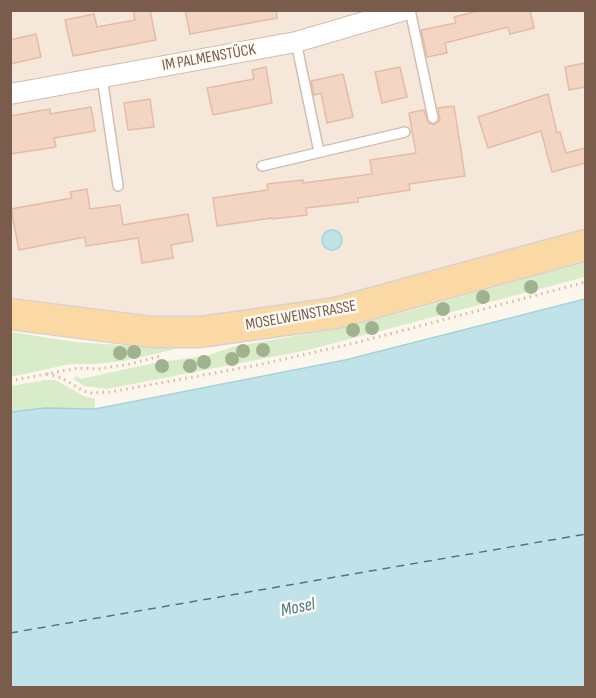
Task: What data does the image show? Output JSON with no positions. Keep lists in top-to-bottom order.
{
  "streets": {
    "main road": ["MOSELWEINSTRASSE"],
    "street": ["IM PALMENSTÜCK"]
  },
  "water": ["Mosel"]
}
